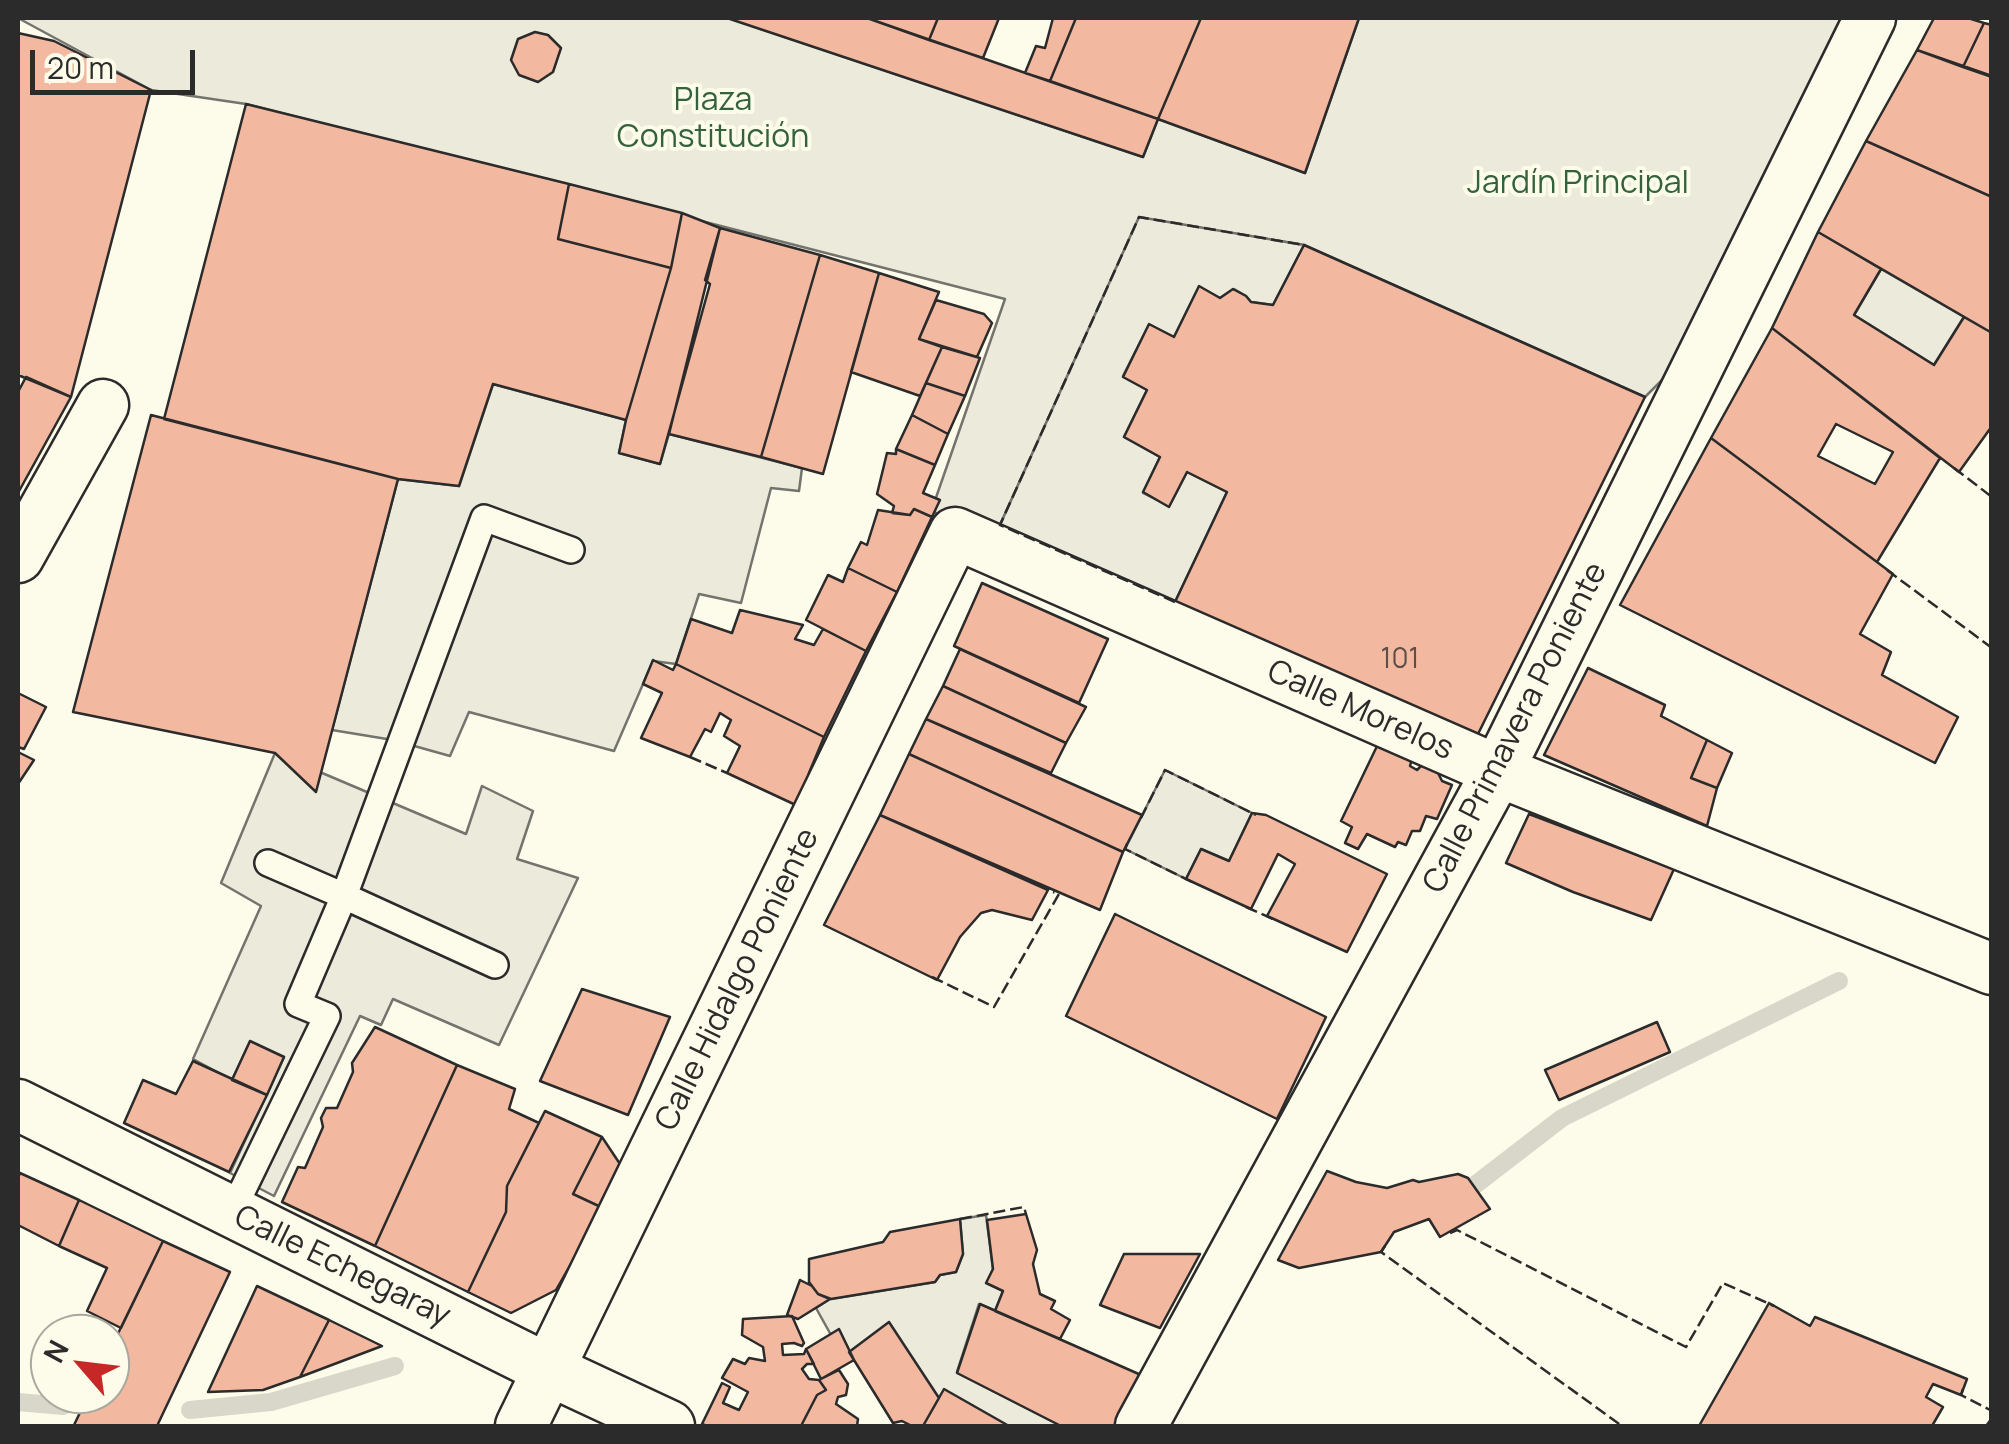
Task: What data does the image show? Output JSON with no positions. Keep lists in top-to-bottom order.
{
  "streets": {
    "street": [
      "Calle Morelos",
      "Calle Primavera Poniente",
      "Calle Hidalgo Poniente",
      "Calle Echegaray"
    ]
  },
  "crossings": [
    ["Calle Morelos", "Calle Primavera Poniente"],
    ["Calle Morelos", "Calle Hidalgo Poniente"],
    ["Calle Hidalgo Poniente", "Calle Echegaray"]
  ],
  "parks": ["Plaza Constitución", "Jardín Principal"],
  "house_numbers": ["101"],
  "scale_bar": "20 m",
  "north": "top left"
}
